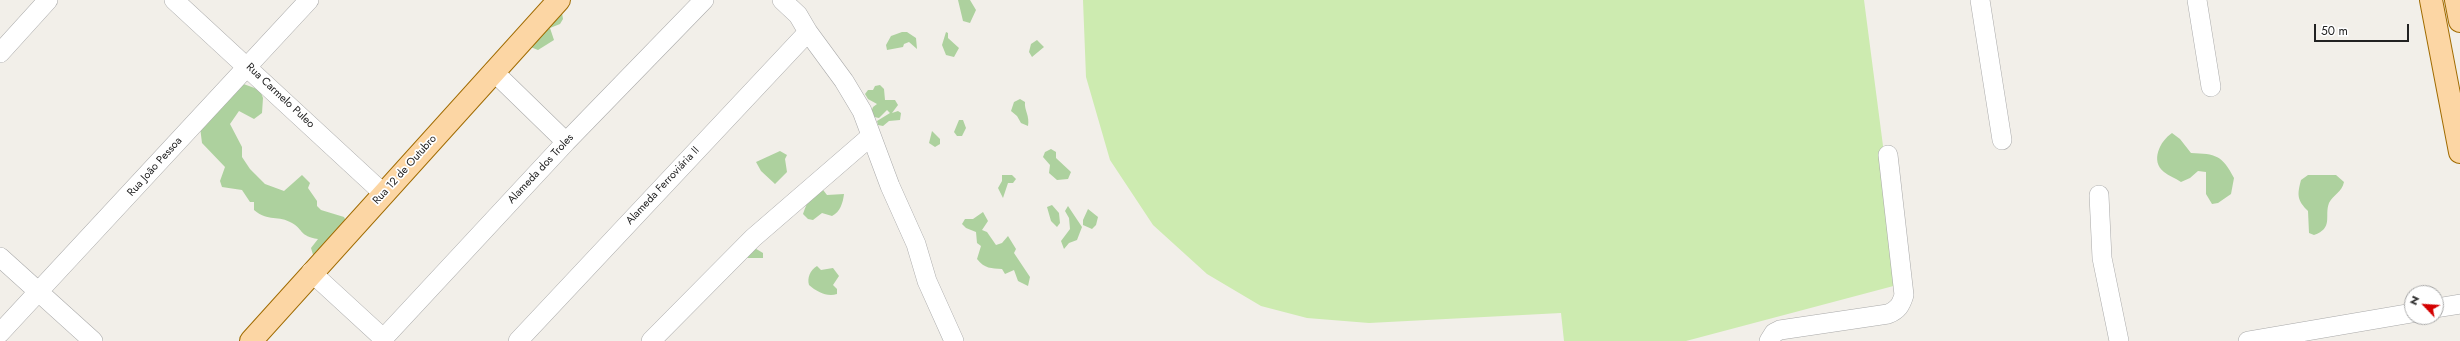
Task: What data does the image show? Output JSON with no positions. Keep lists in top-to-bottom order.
{
  "streets": {
    "main road": ["Rua 12 de Outubro"],
    "street": [
      "Rua Carmelo Puleo",
      "Rua João Pessoa",
      "Alameda dos Troles",
      "Alameda Ferroviária II"
    ]
  },
  "crossings": [
    ["Rua Carmelo Puleo", "Rua João Pessoa"],
    ["Rua Carmelo Puleo", "Rua 12 de Outubro"]
  ],
  "scale_bar": "50 m",
  "north": "top left"
}
